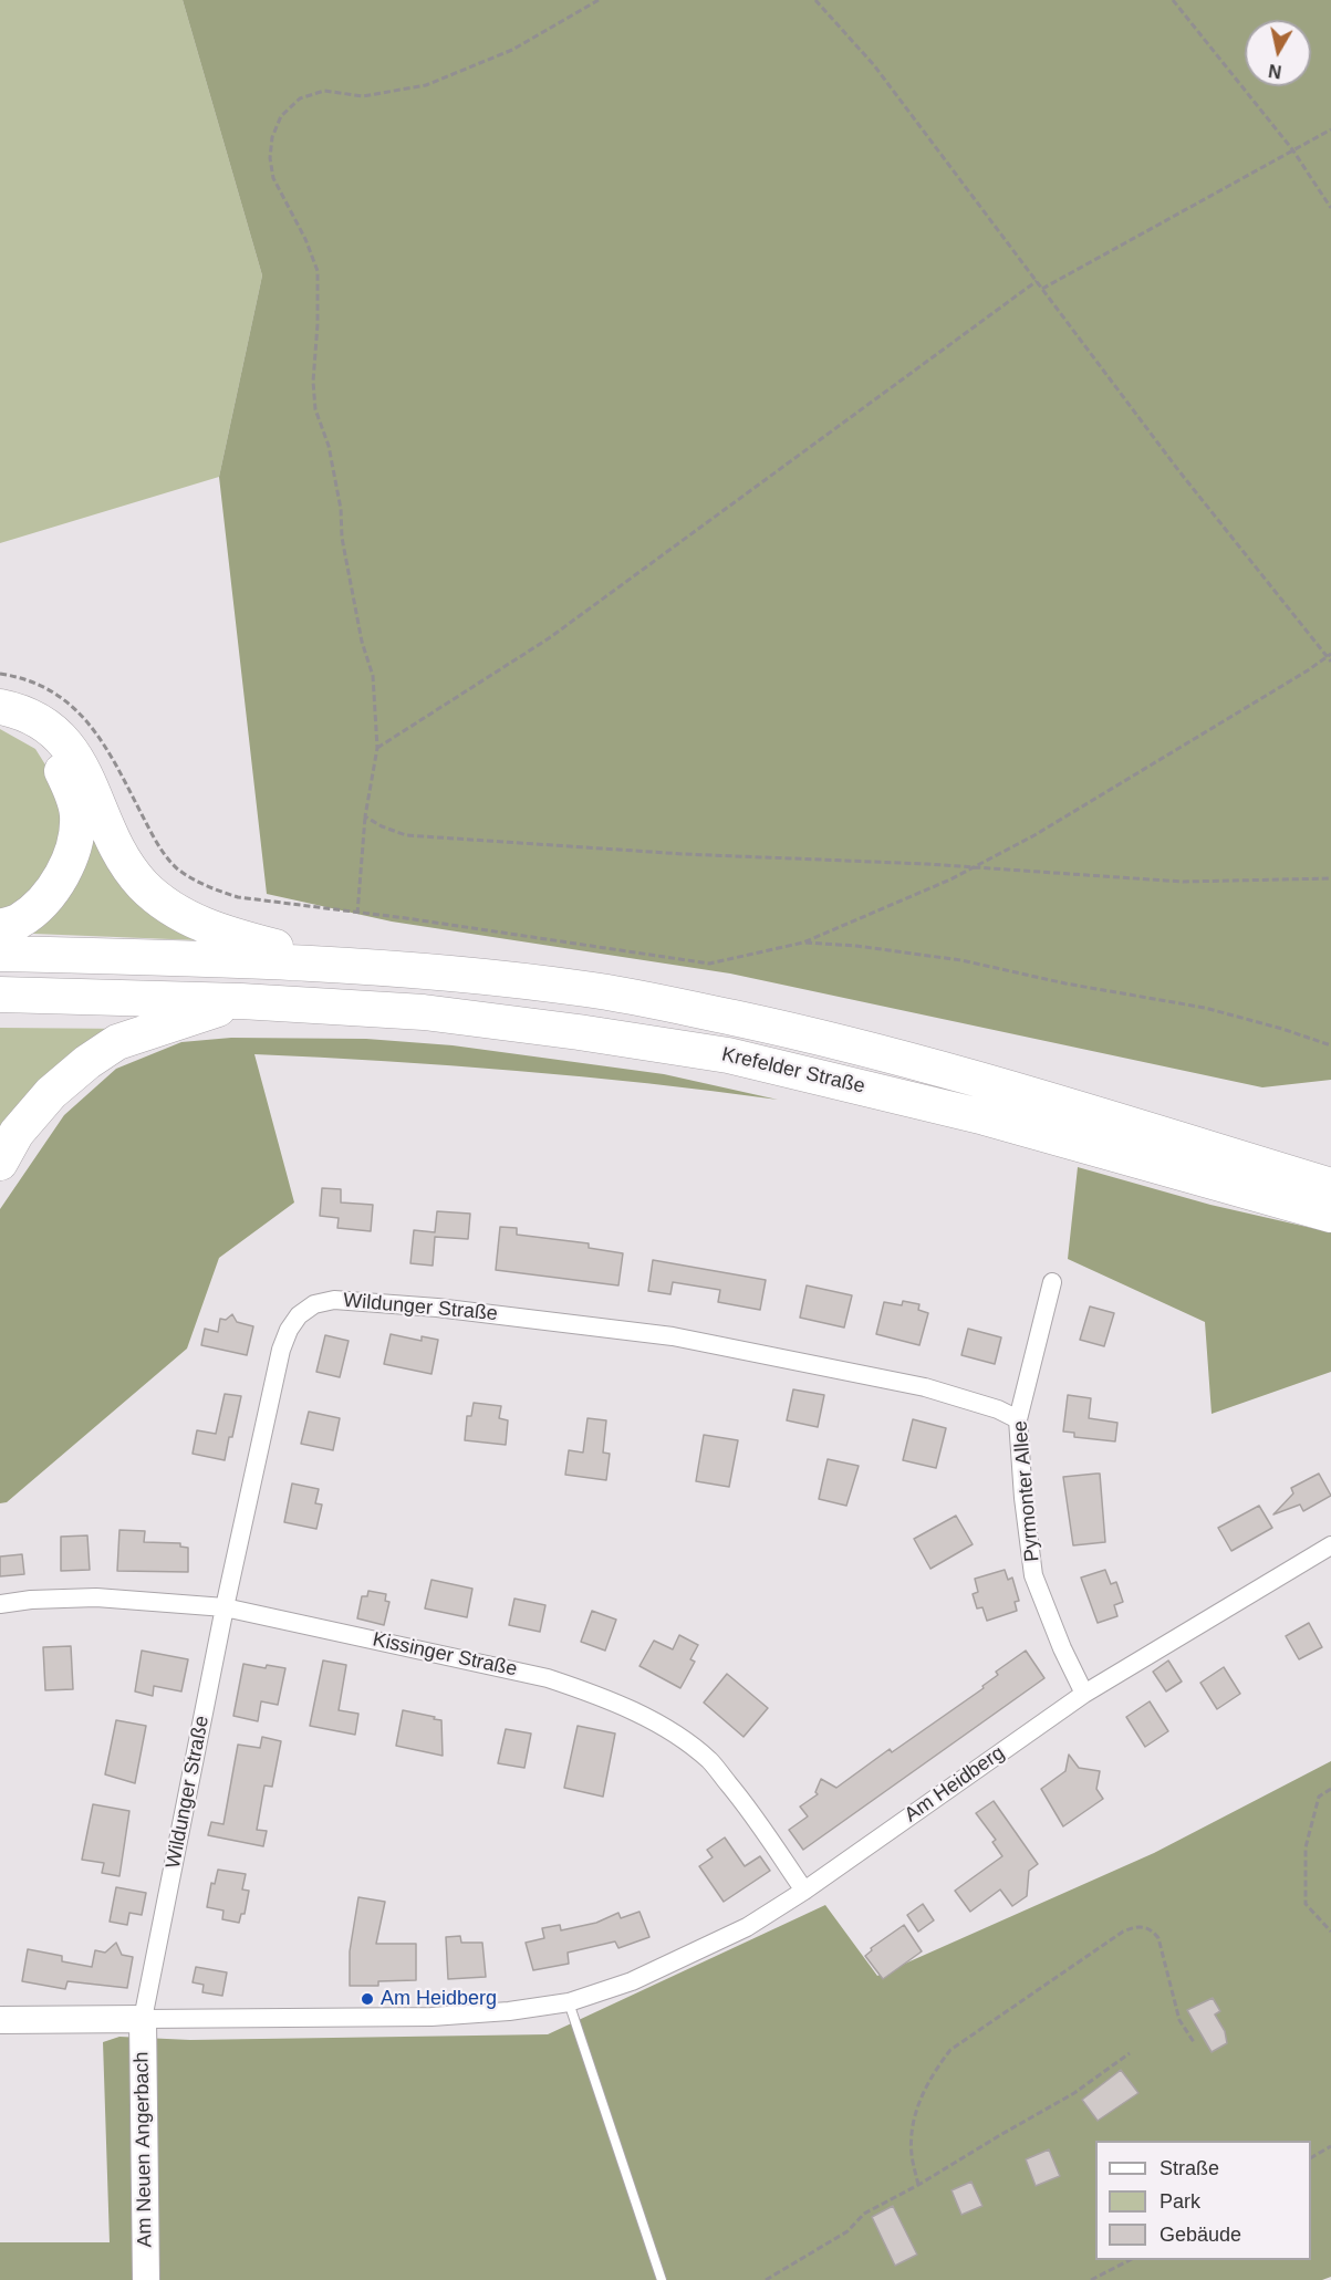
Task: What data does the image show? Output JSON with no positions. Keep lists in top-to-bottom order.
{
  "streets": {
    "highway": ["Krefelder Straße"],
    "street": [
      "Wildunger Straße",
      "Pyrmonter Allee",
      "Kissinger Straße",
      "Am Heidberg",
      "Am Neuen Angerbach"
    ]
  },
  "crossings": [
    ["Wildunger Straße", "Pyrmonter Allee"],
    ["Wildunger Straße", "Kissinger Straße"],
    ["Wildunger Straße", "Am Heidberg"],
    ["Wildunger Straße", "Am Neuen Angerbach"],
    ["Pyrmonter Allee", "Am Heidberg"],
    ["Kissinger Straße", "Am Heidberg"],
    ["Am Heidberg", "Am Neuen Angerbach"]
  ],
  "places": ["Am Heidberg"],
  "legend": ["Straße", "Park", "Gebäude"],
  "north": "bottom"
}
